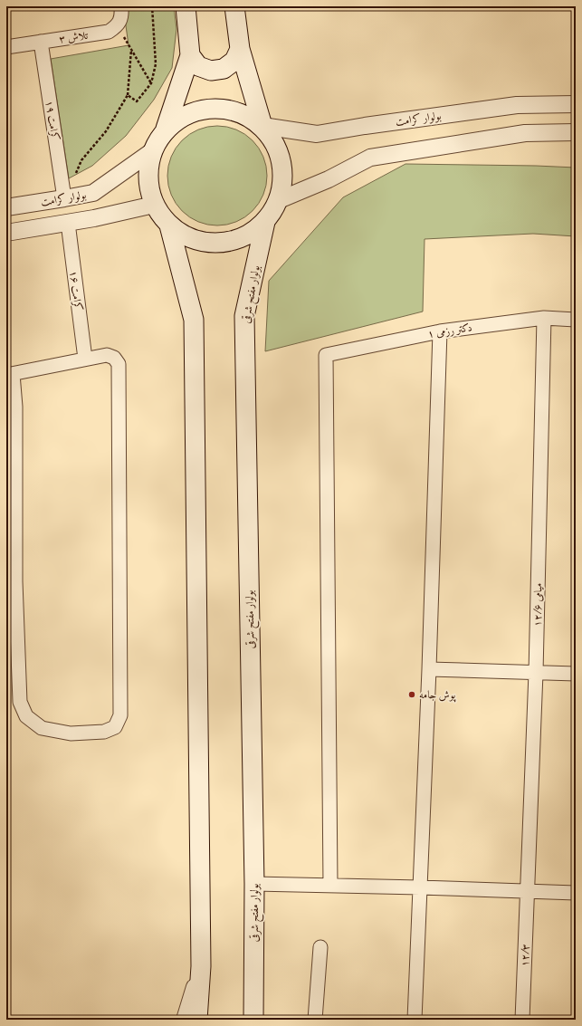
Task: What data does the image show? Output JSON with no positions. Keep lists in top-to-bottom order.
{
  "streets": {
    "main road": ["بولوار مفتح شرقی"],
    "street": [
      "تلاش ۳",
      "بولوار کرامت",
      "کرامت ۱۹",
      "کرامت ۱۶",
      "دکتر رزمی ۱",
      "میامی ۱۲/۶",
      "۱۲/۳"
    ]
  },
  "crossings": [
    ["تلاش ۳", "کرامت ۱۹"],
    ["بولوار کرامت", "کرامت ۱۹"],
    ["دکتر رزمی ۱", "میامی ۱۲/۶"],
    ["میامی ۱۲/۶", "۱۲/۳"]
  ],
  "places": ["پوش جامه"]
}
